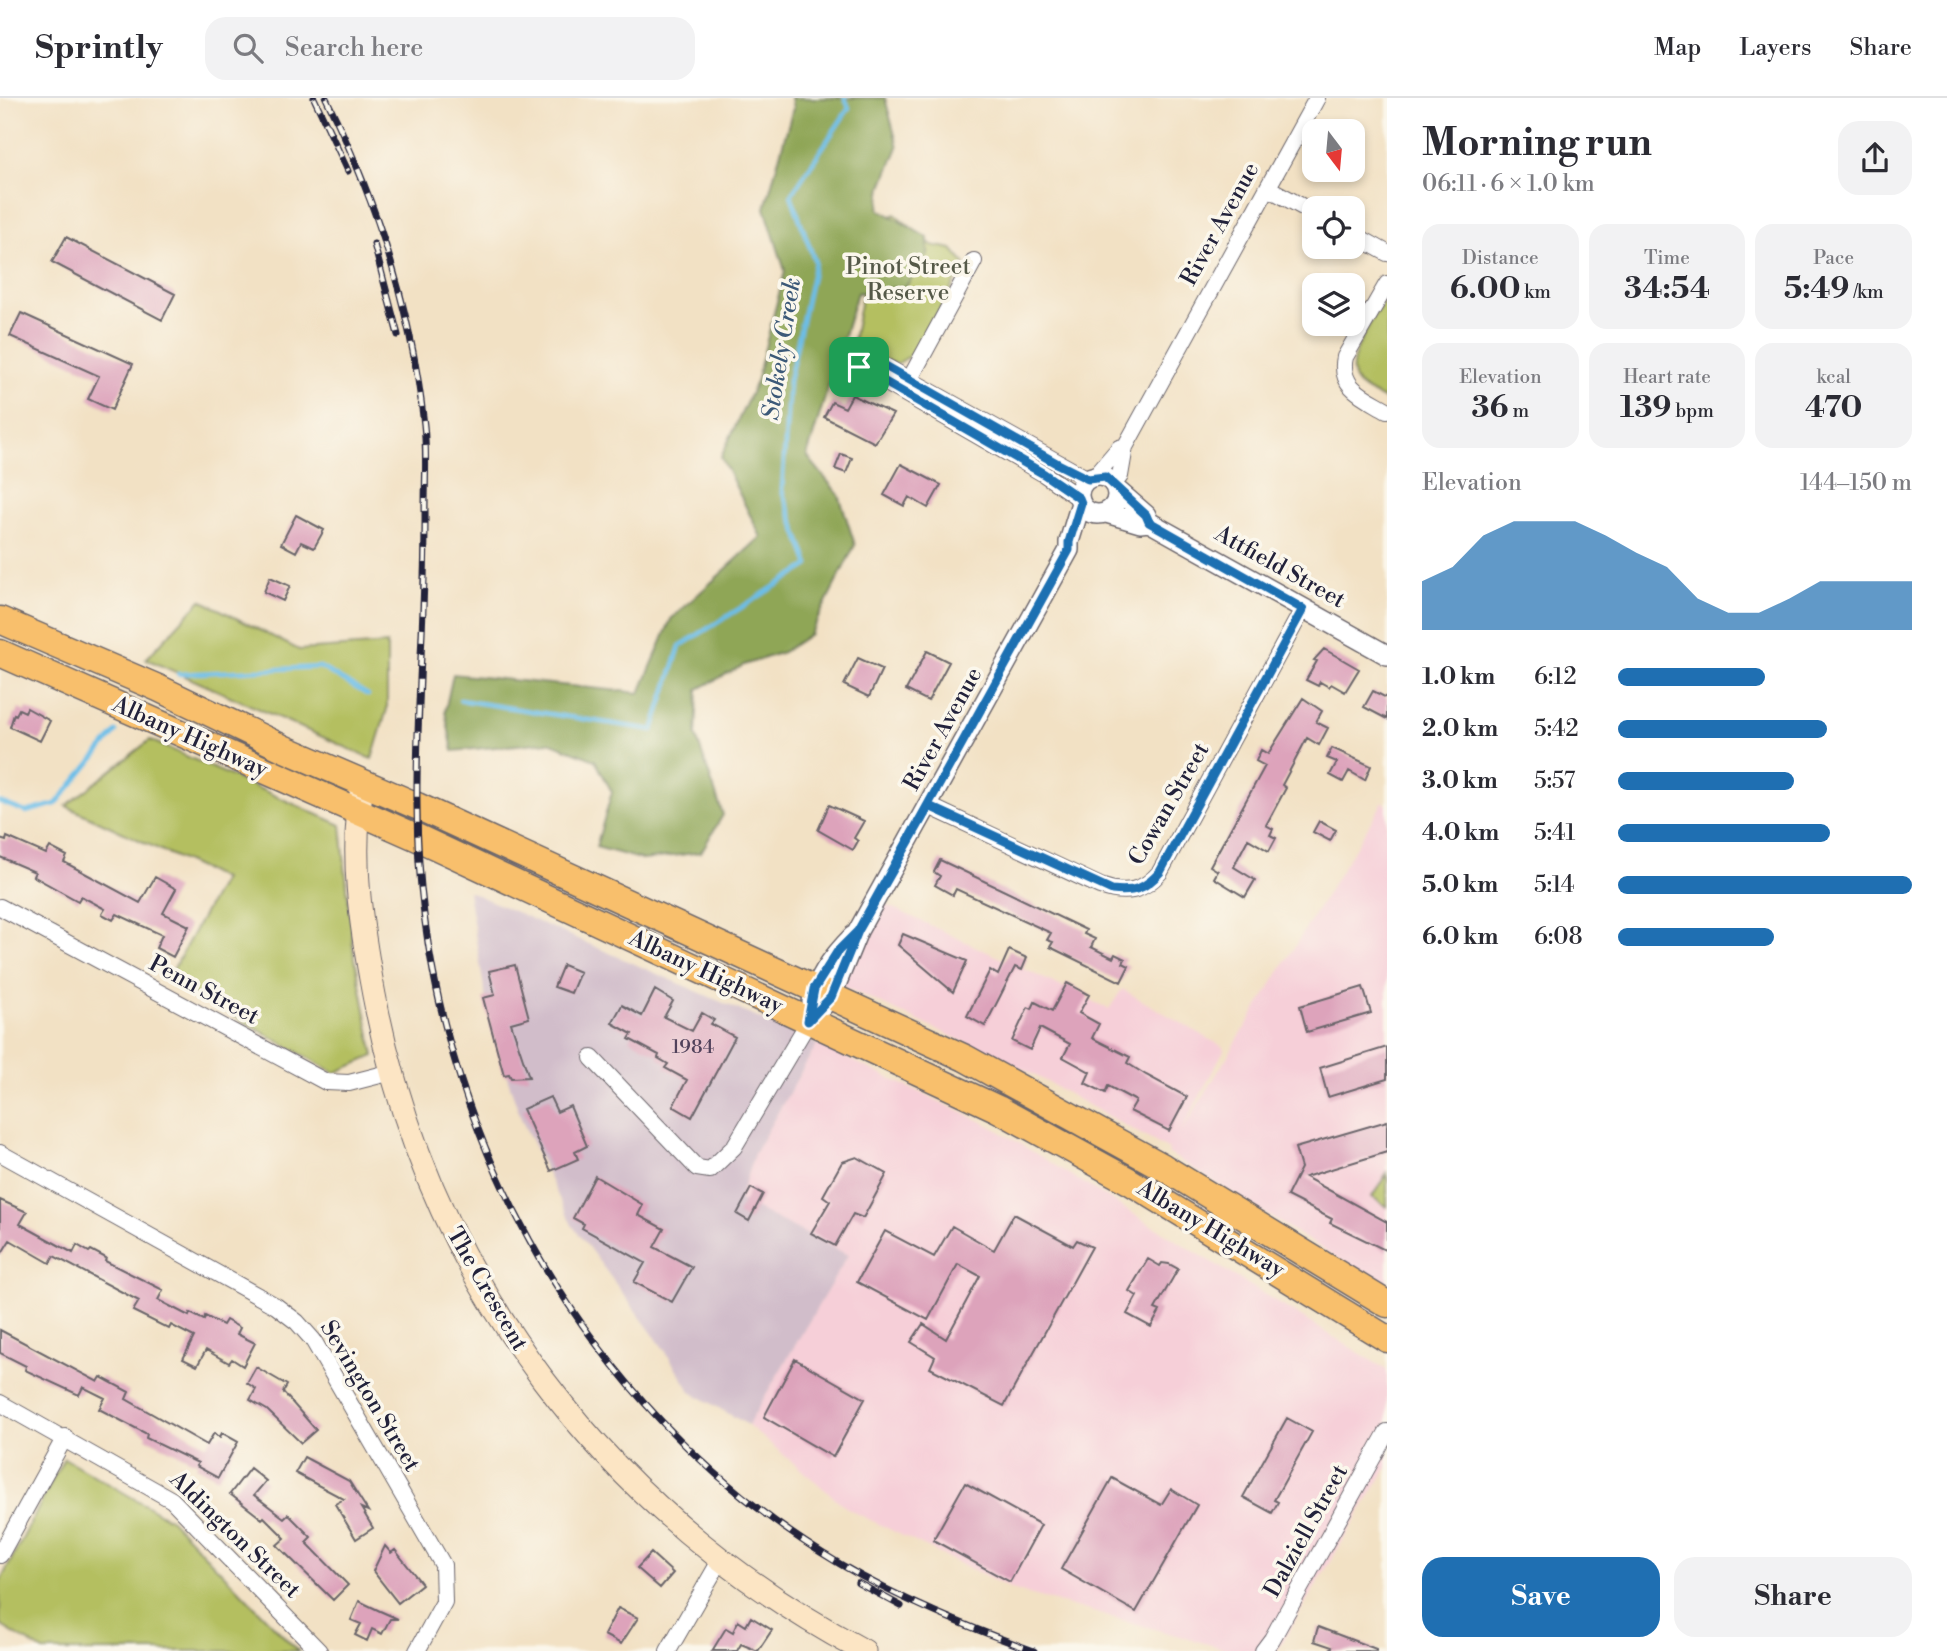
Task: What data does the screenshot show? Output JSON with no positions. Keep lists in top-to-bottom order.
{
  "streets": {
    "highway": ["Albany Highway"],
    "main road": ["The Crescent"],
    "street": [
      "River Avenue",
      "Attfield Street",
      "Cowan Street",
      "Penn Street",
      "Sevington Street",
      "Dalziell Street",
      "Aldington Street"
    ]
  },
  "crossings": [
    ["River Avenue", "Attfield Street"],
    ["River Avenue", "Albany Highway"],
    ["River Avenue", "Cowan Street"],
    ["Attfield Street", "Cowan Street"],
    ["Albany Highway", "The Crescent"],
    ["Penn Street", "The Crescent"]
  ],
  "water": ["Stokely Creek"],
  "parks": ["Pinot Street Reserve"],
  "house_numbers": ["1984"],
  "north": "bottom",
  "page": {
    "header": "Sprintly",
    "search": "Search here",
    "nav": ["Map", "Layers", "Share"],
    "heading": ["Morning run", "06:11 · 6 × 1.0 km"],
    "stats": [
      ["Distance", "6.00 km"],
      ["Time", "34:54"],
      ["Pace", "5:49 /km"],
      ["Elevation", "36 m"],
      ["Heart rate", "139 bpm"],
      ["kcal", "470"]
    ],
    "chart": ["Elevation", "144–150 m"],
    "list": [
      {
        "name": "1.0 km",
        "note": "6:12"
      },
      {
        "name": "2.0 km",
        "note": "5:42"
      },
      {
        "name": "3.0 km",
        "note": "5:57"
      },
      {
        "name": "4.0 km",
        "note": "5:41"
      },
      {
        "name": "5.0 km",
        "note": "5:14"
      },
      {
        "name": "6.0 km",
        "note": "6:08"
      }
    ],
    "buttons": ["Save", "Share"]
  }
}
